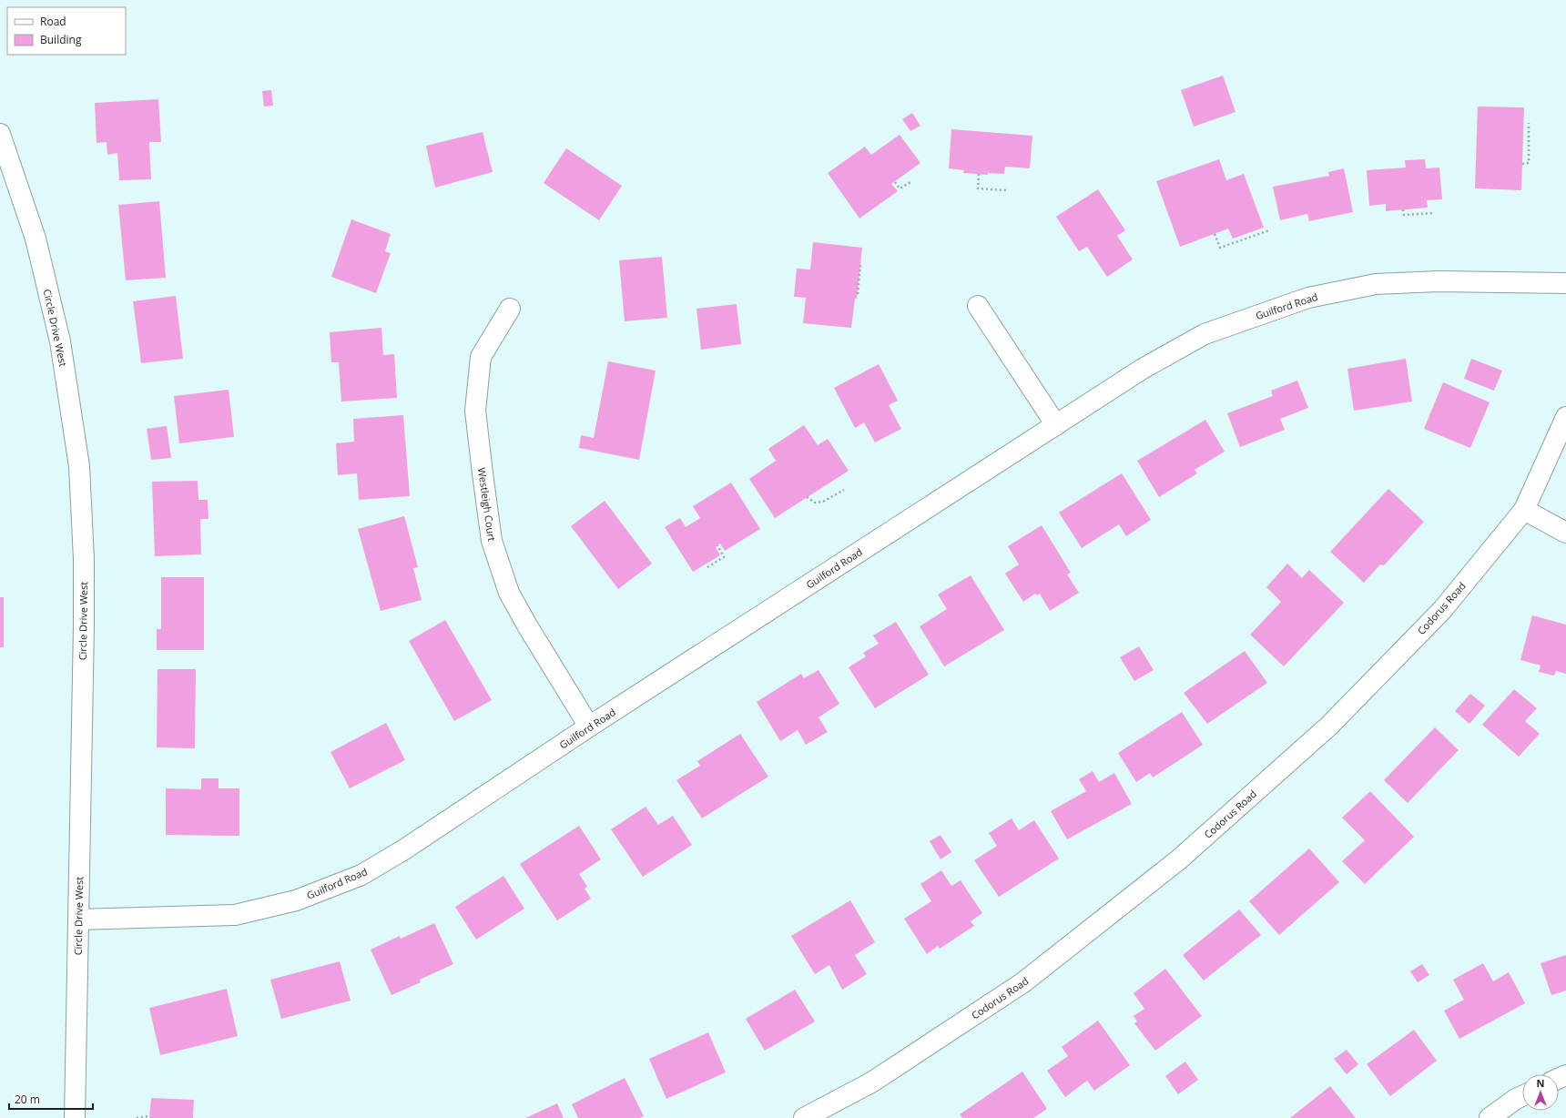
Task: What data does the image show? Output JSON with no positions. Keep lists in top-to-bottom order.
{
  "streets": {
    "street": [
      "Guilford Road",
      "Circle Drive West",
      "Westleigh Court",
      "Codorus Road"
    ]
  },
  "crossings": [
    ["Guilford Road", "Circle Drive West"],
    ["Guilford Road", "Westleigh Court"]
  ],
  "legend": ["Road", "Building"],
  "scale_bar": "20 m",
  "north": "top"
}
